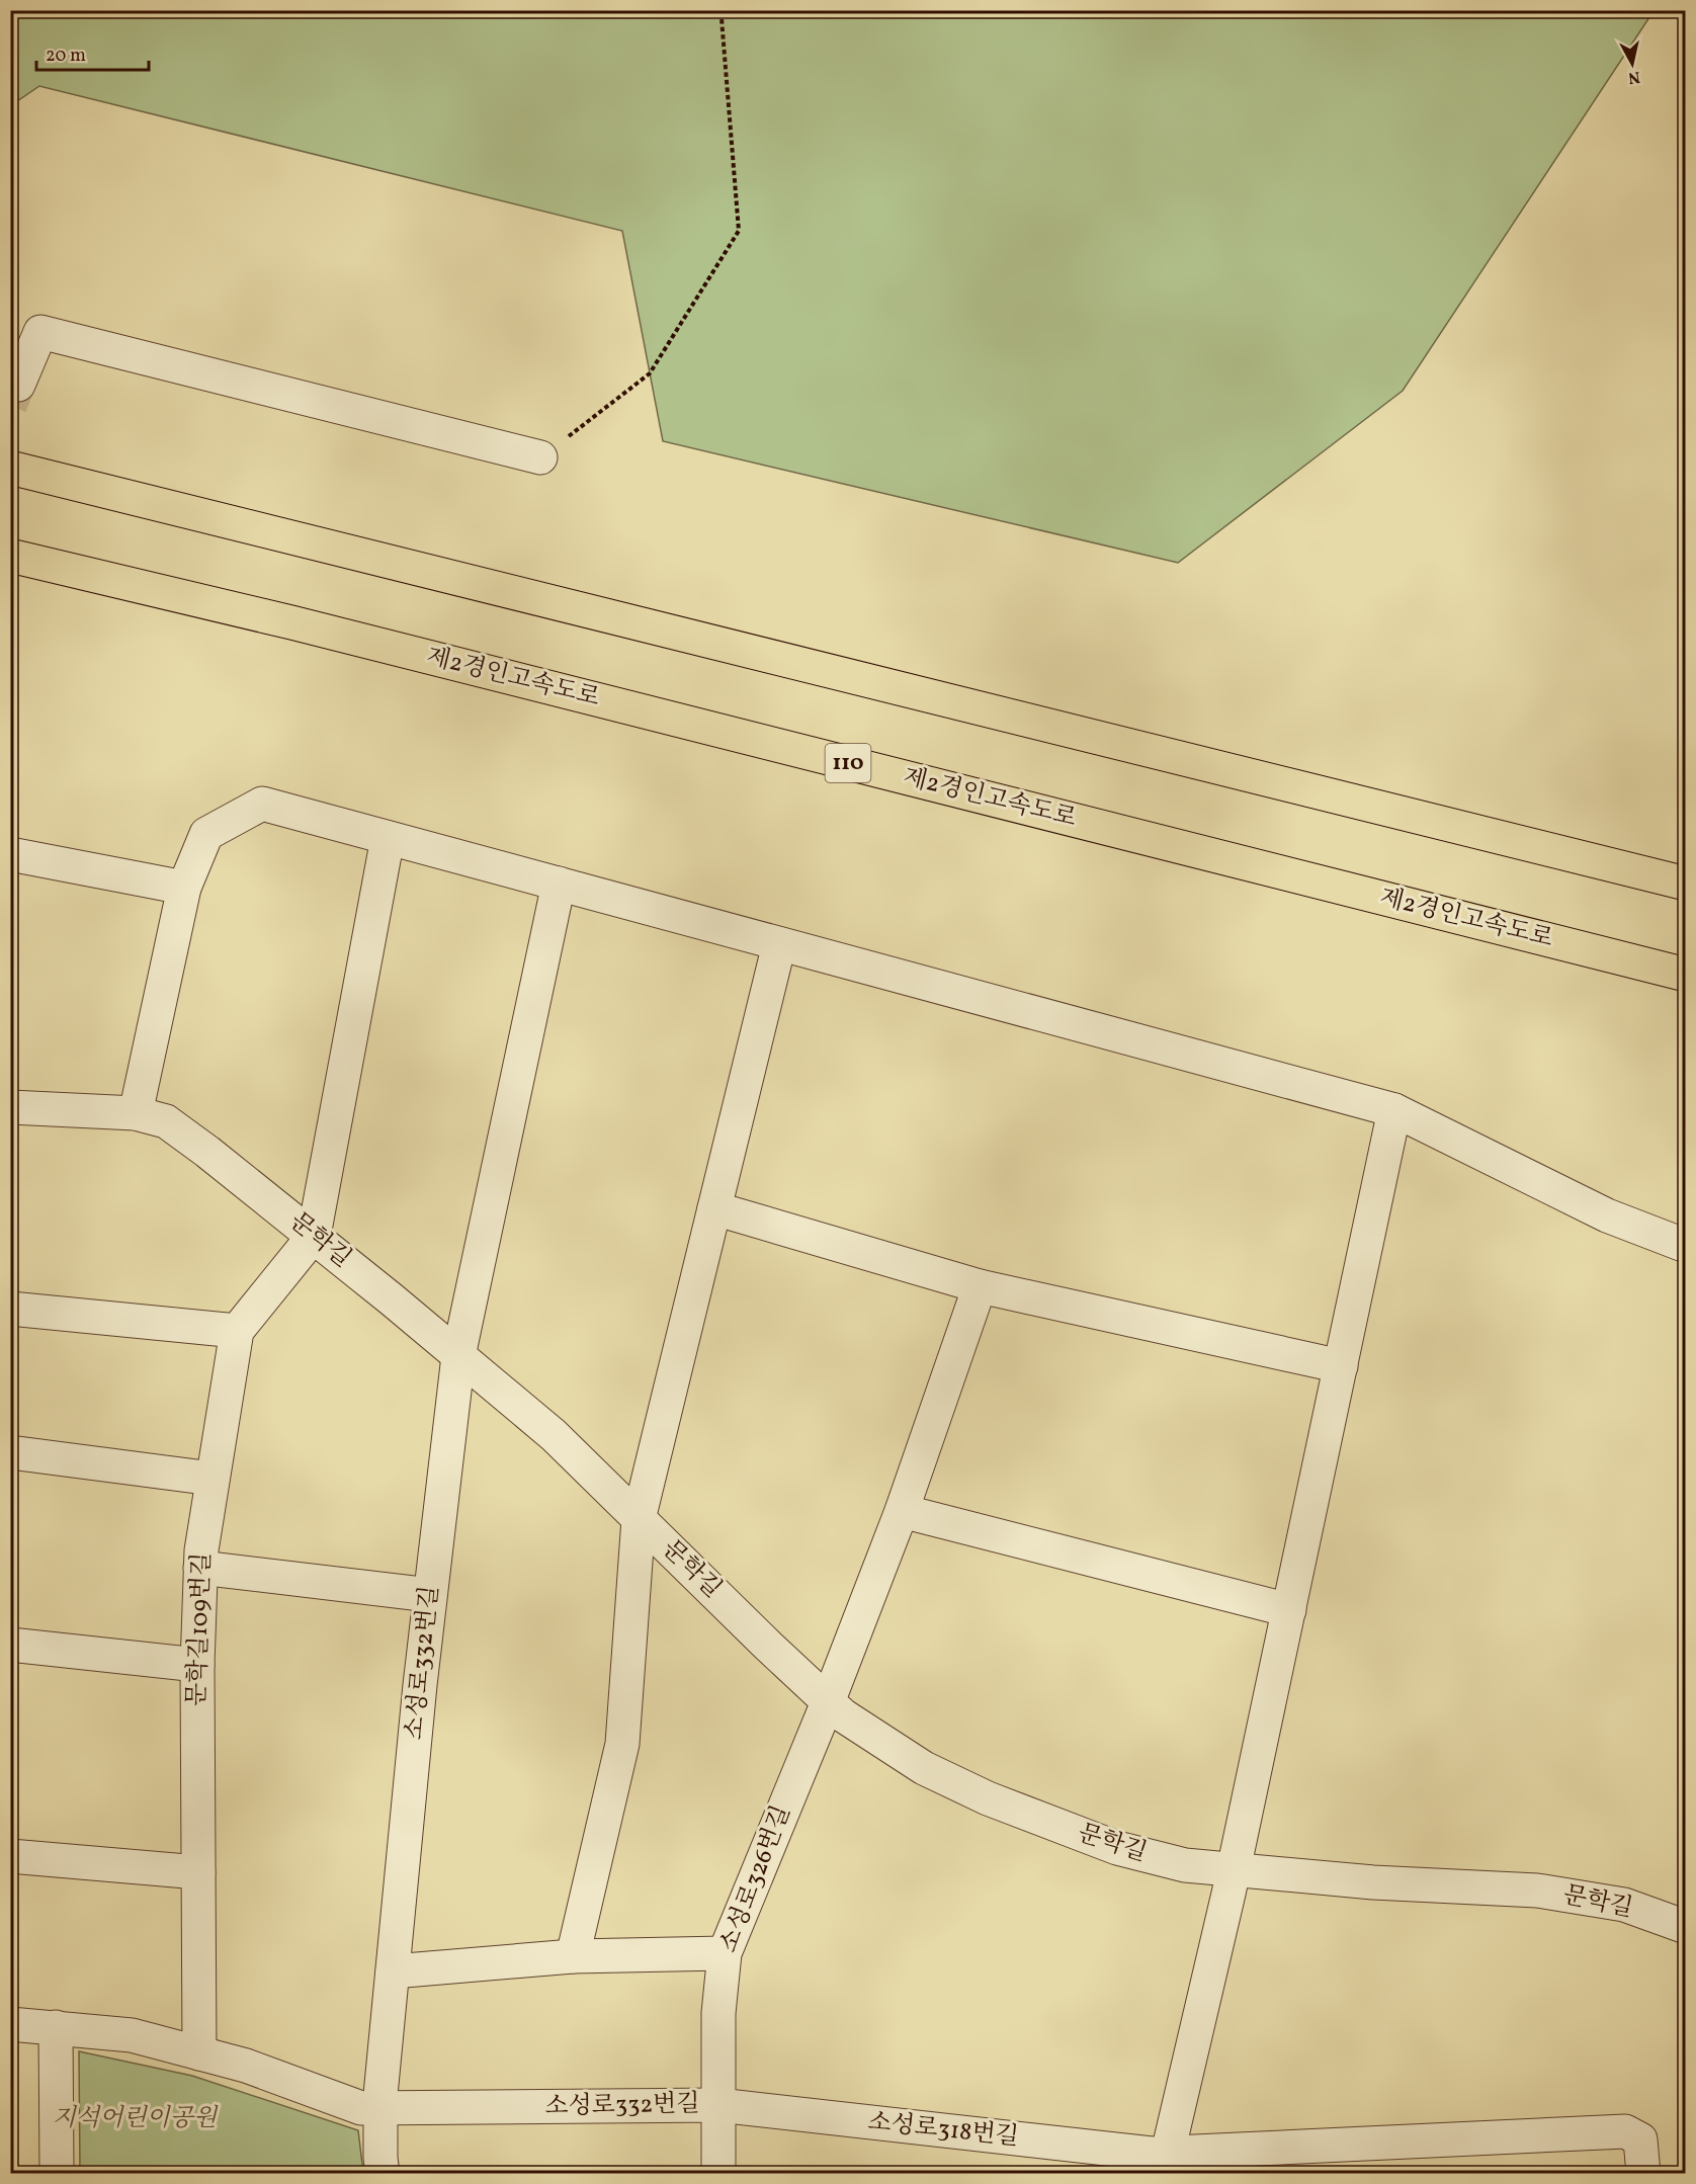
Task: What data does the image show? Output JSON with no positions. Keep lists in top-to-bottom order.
{
  "streets": {
    "highway": ["제2경인고속도로", "110"],
    "street": [
      "문학길",
      "문학길109번길",
      "소성로332번길",
      "소성로326번길",
      "소성로318번길"
    ]
  },
  "crossings": [
    ["문학길", "문학길109번길"],
    ["문학길", "소성로332번길"],
    ["문학길", "소성로326번길"],
    ["소성로332번길", "소성로326번길"],
    ["소성로332번길", "소성로318번길"],
    ["소성로326번길", "소성로318번길"]
  ],
  "parks": ["지석어린이공원"],
  "scale_bar": "20 m",
  "north": "bottom"
}
